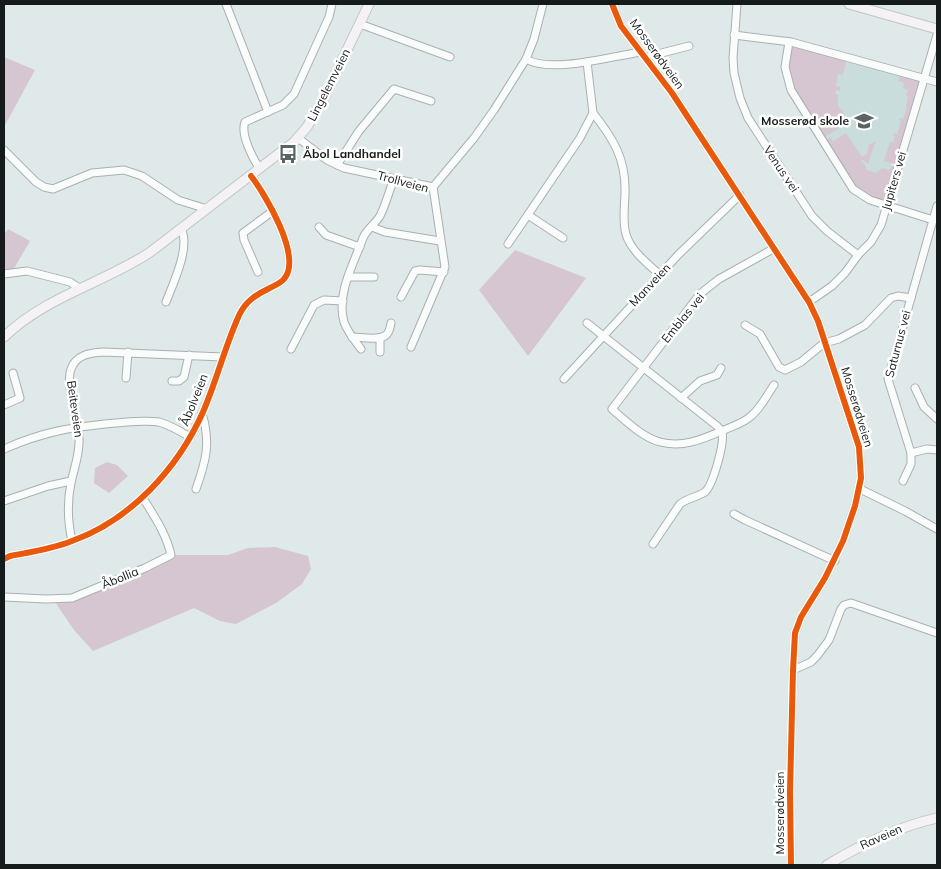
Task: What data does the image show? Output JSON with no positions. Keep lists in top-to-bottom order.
{
  "streets": {
    "main road": ["Lingelemveien", "Raveien"],
    "street": [
      "Mosserødveien",
      "Venus vei",
      "Jupiters vei",
      "Trollveien",
      "Manveien",
      "Emblas vei",
      "Saturnus vei",
      "Åbolveien",
      "Beiteveien",
      "Åbollia"
    ]
  },
  "crossings": [
    ["Mosserødveien", "Jupiters vei"],
    ["Mosserødveien", "Manveien"],
    ["Mosserødveien", "Emblas vei"],
    ["Lingelemveien", "Trollveien"],
    ["Lingelemveien", "Åbolveien"],
    ["Venus vei", "Jupiters vei"],
    ["Åbolveien", "Beiteveien"],
    ["Åbolveien", "Åbollia"]
  ],
  "places": {
    "school or university": ["Mosserød skole"],
    "bus stop": ["Åbol Landhandel"]
  }
}
